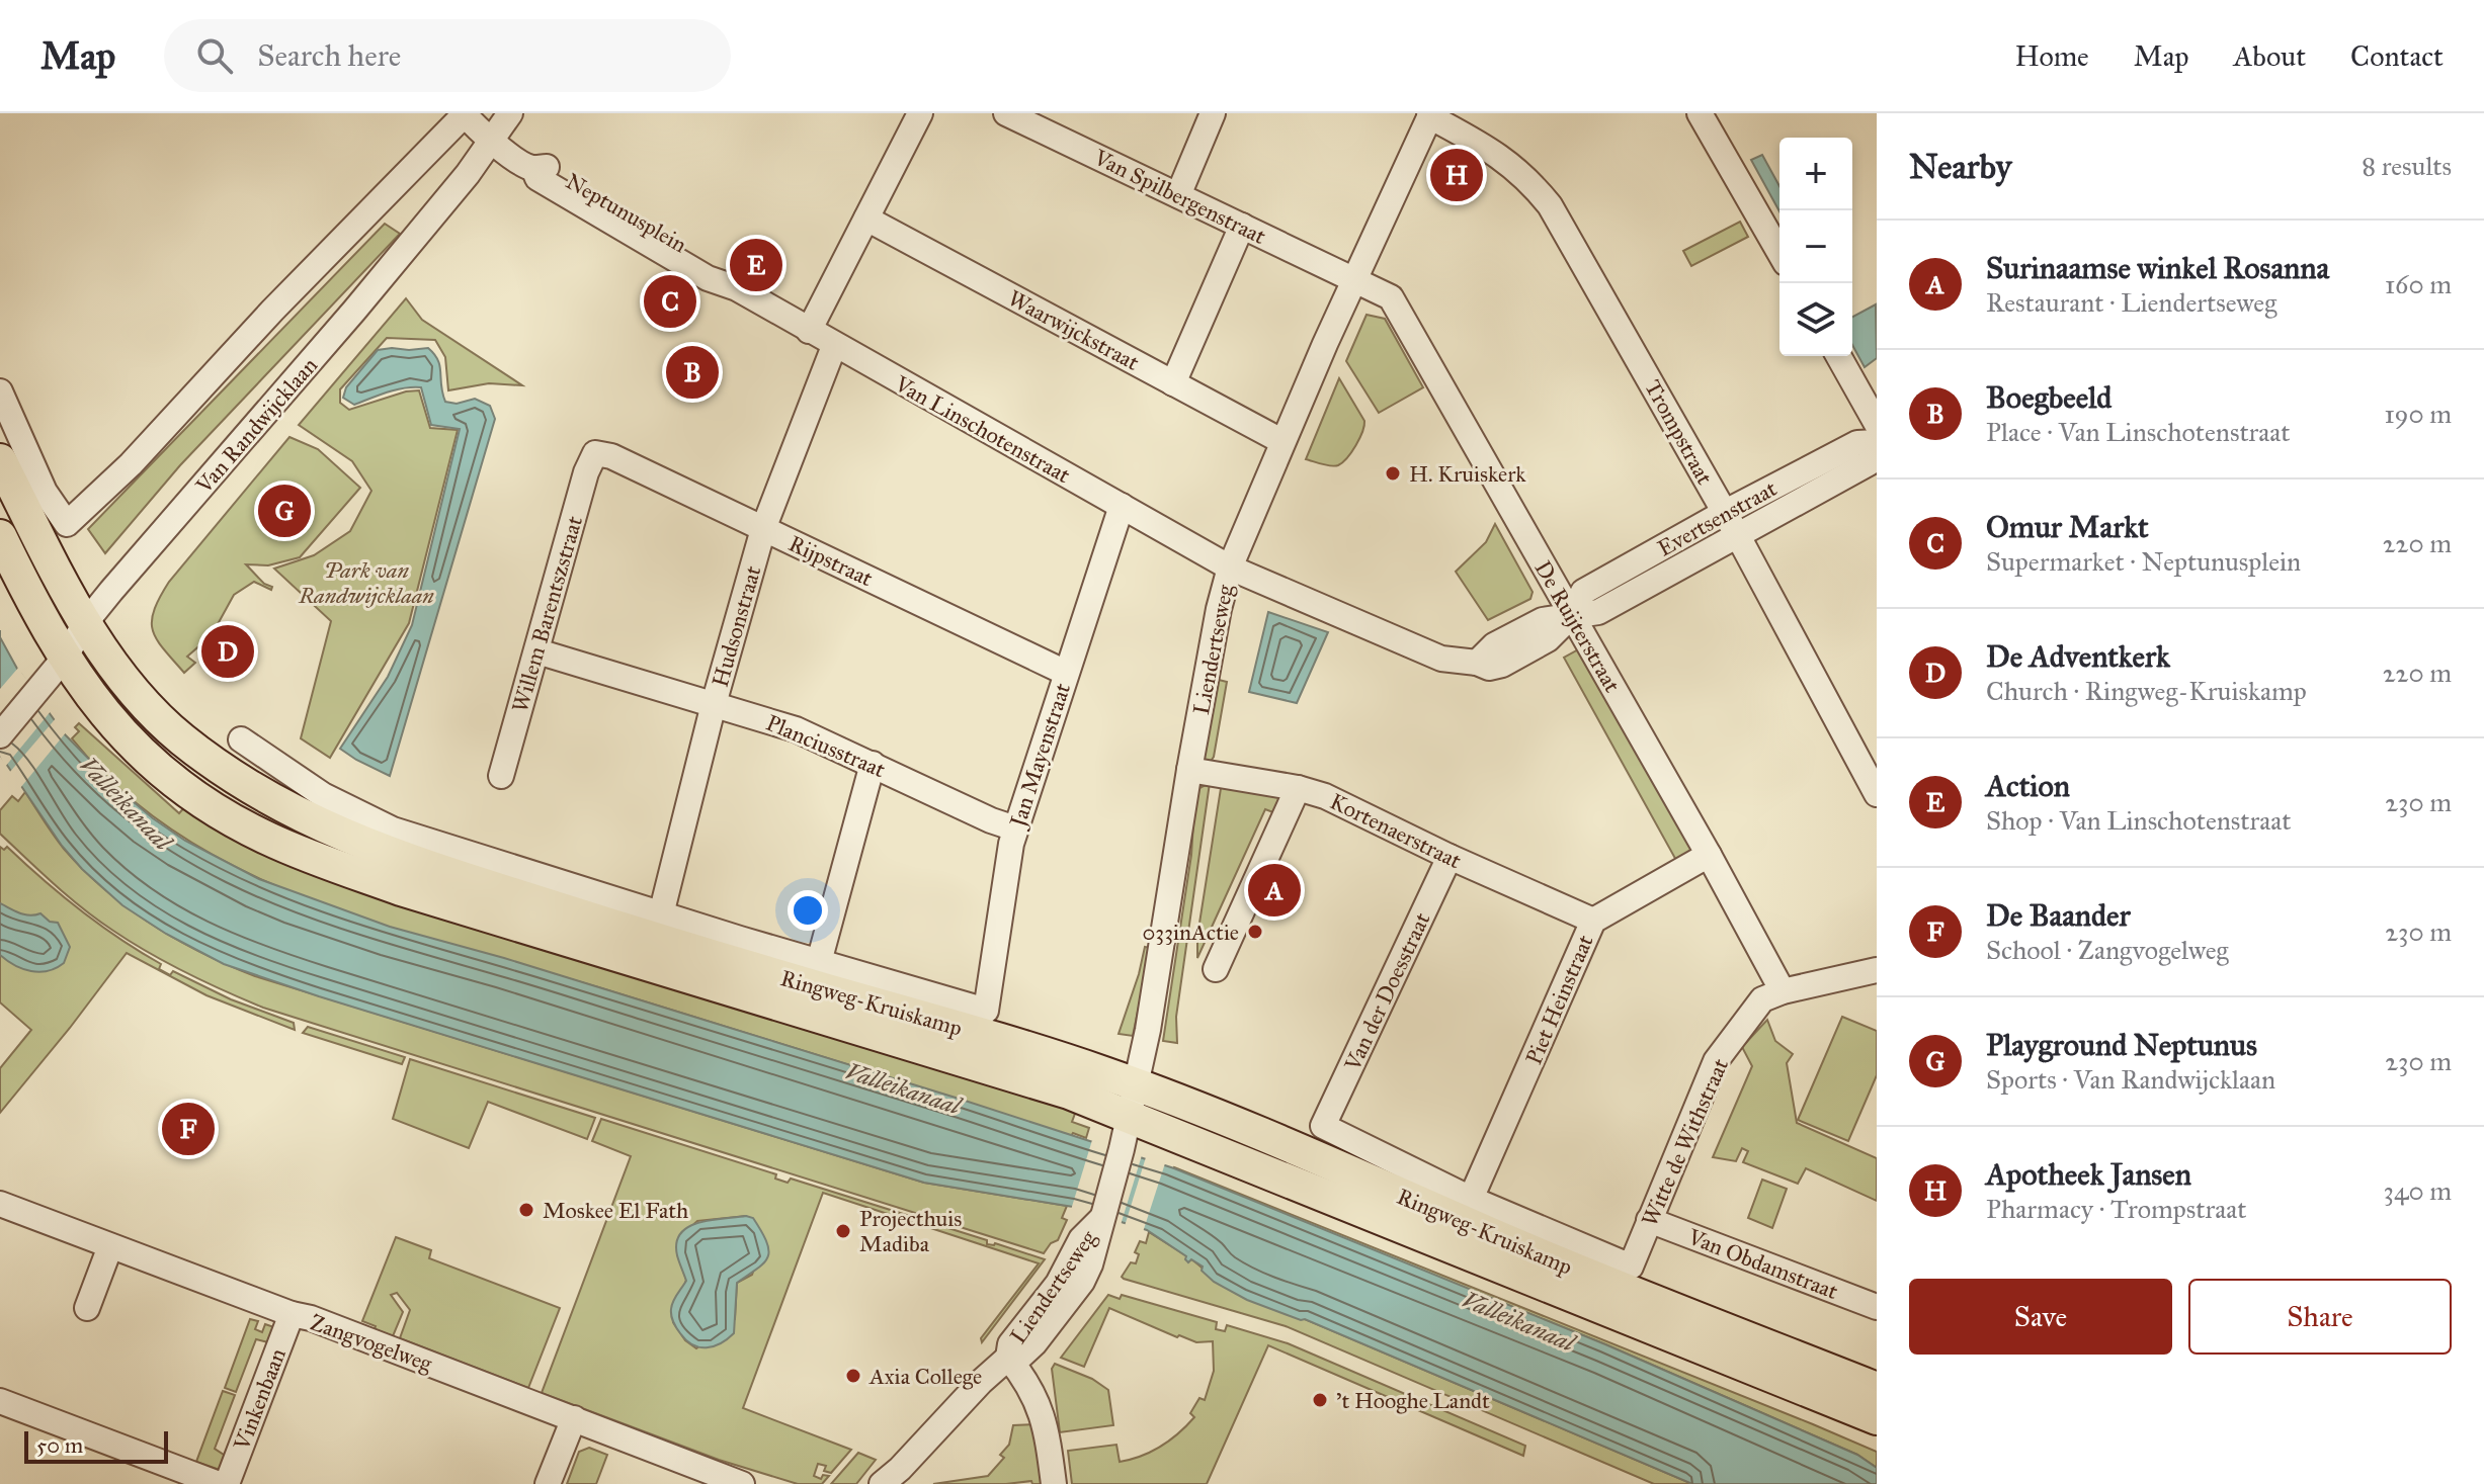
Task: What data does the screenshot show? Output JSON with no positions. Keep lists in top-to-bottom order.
{
  "streets": {
    "main road": ["Ringweg-Kruiskamp"],
    "street": [
      "Van Spilbergenstraat",
      "Neptunusplein",
      "Waarwijckstraat",
      "Van Randwijcklaan",
      "Van Linschotenstraat",
      "Trompstraat",
      "Evertsenstraat",
      "Rijpstraat",
      "Willem Barentszstraat",
      "Hudsonstraat",
      "De Ruijterstraat",
      "Liendertseweg",
      "Planciusstraat",
      "Jan Mayenstraat",
      "Kortenaerstraat",
      "Van der Doesstraat",
      "Piet Heinstraat",
      "Witte de Withstraat",
      "Van Obdamstraat",
      "Zangvogelweg",
      "Vinkenbaan"
    ]
  },
  "crossings": [
    ["Van Spilbergenstraat", "De Ruijterstraat"],
    ["Van Spilbergenstraat", "Liendertseweg"],
    ["Neptunusplein", "Van Randwijcklaan"],
    ["Neptunusplein", "Van Linschotenstraat"],
    ["Waarwijckstraat", "Liendertseweg"],
    ["Van Randwijcklaan", "Ringweg-Kruiskamp"],
    ["Van Linschotenstraat", "Hudsonstraat"],
    ["Van Linschotenstraat", "Liendertseweg"],
    ["Van Linschotenstraat", "Jan Mayenstraat"],
    ["Trompstraat", "Evertsenstraat"],
    ["Trompstraat", "Liendertseweg"],
    ["Evertsenstraat", "De Ruijterstraat"],
    ["Rijpstraat", "Willem Barentszstraat"],
    ["Rijpstraat", "Hudsonstraat"],
    ["Rijpstraat", "Jan Mayenstraat"],
    ["Willem Barentszstraat", "Planciusstraat"],
    ["Hudsonstraat", "Planciusstraat"],
    ["Hudsonstraat", "Ringweg-Kruiskamp"],
    ["De Ruijterstraat", "Liendertseweg"],
    ["De Ruijterstraat", "Piet Heinstraat"],
    ["De Ruijterstraat", "Witte de Withstraat"],
    ["Liendertseweg", "Kortenaerstraat"],
    ["Liendertseweg", "Ringweg-Kruiskamp"],
    ["Planciusstraat", "Jan Mayenstraat"],
    ["Jan Mayenstraat", "Ringweg-Kruiskamp"],
    ["Kortenaerstraat", "Van der Doesstraat"],
    ["Kortenaerstraat", "Piet Heinstraat"],
    ["Van der Doesstraat", "Ringweg-Kruiskamp"],
    ["Piet Heinstraat", "Ringweg-Kruiskamp"],
    ["Ringweg-Kruiskamp", "Witte de Withstraat"],
    ["Witte de Withstraat", "Van Obdamstraat"],
    ["Zangvogelweg", "Vinkenbaan"]
  ],
  "water": ["Valleikanaal"],
  "parks": ["Park van Randwijcklaan"],
  "places": [
    "H. Kruiskerk",
    "033inActie",
    "Moskee El Fath",
    "Projecthuis Madiba",
    "Axia College",
    "'t Hooghe Landt"
  ],
  "scale_bar": "50 m",
  "page": {
    "header": "Map",
    "search": "Search here",
    "nav": [
      "Home",
      "Map",
      "About",
      "Contact"
    ],
    "heading": ["Nearby", "8 results"],
    "map_buttons": ["+", "−"],
    "pins": [
      "H",
      "E",
      "C",
      "B",
      "G",
      "D",
      "A",
      "F"
    ],
    "list": [
      {
        "mark": "A",
        "name": "Surinaamse winkel Rosanna",
        "note": "Restaurant · Liendertseweg",
        "value": "160 m"
      },
      {
        "mark": "B",
        "name": "Boegbeeld",
        "note": "Place · Van Linschotenstraat",
        "value": "190 m"
      },
      {
        "mark": "C",
        "name": "Omur Markt",
        "note": "Supermarket · Neptunusplein",
        "value": "220 m"
      },
      {
        "mark": "D",
        "name": "De Adventkerk",
        "note": "Church · Ringweg-Kruiskamp",
        "value": "220 m"
      },
      {
        "mark": "E",
        "name": "Action",
        "note": "Shop · Van Linschotenstraat",
        "value": "230 m"
      },
      {
        "mark": "F",
        "name": "De Baander",
        "note": "School · Zangvogelweg",
        "value": "230 m"
      },
      {
        "mark": "G",
        "name": "Playground Neptunus",
        "note": "Sports · Van Randwijcklaan",
        "value": "230 m"
      },
      {
        "mark": "H",
        "name": "Apotheek Jansen",
        "note": "Pharmacy · Trompstraat",
        "value": "340 m"
      }
    ],
    "buttons": ["Save", "Share"],
    "scale": "50 m"
  }
}
